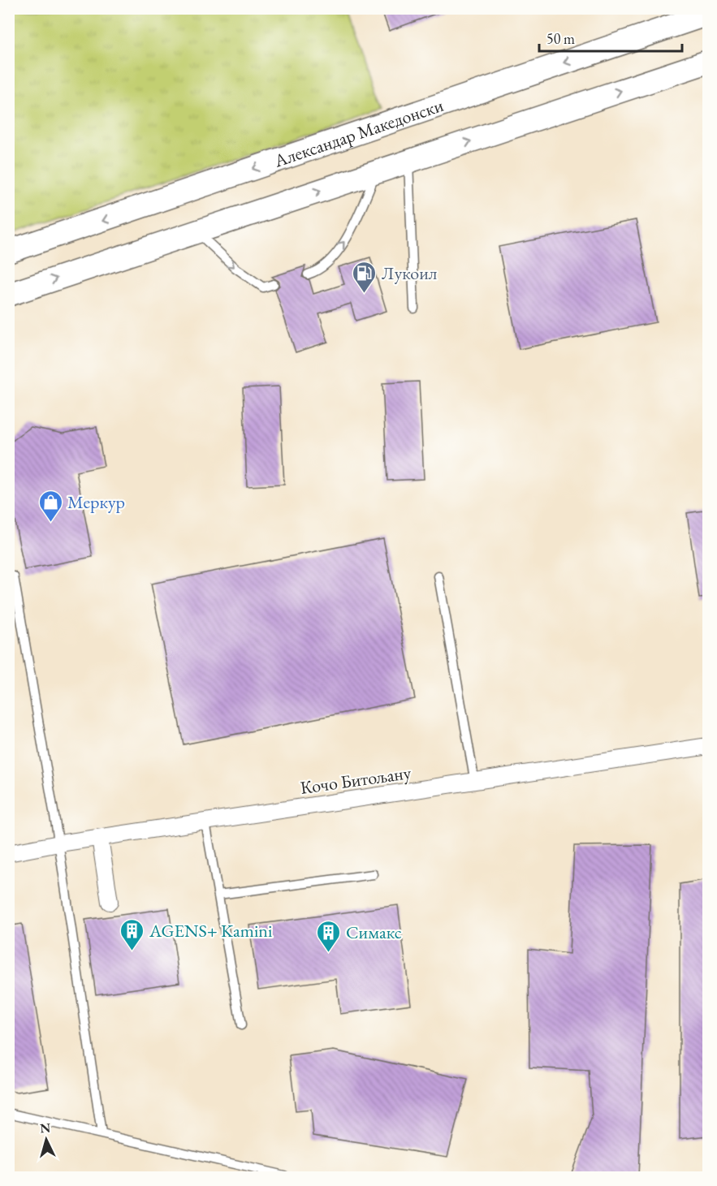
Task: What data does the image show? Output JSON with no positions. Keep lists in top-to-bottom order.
{
  "streets": {
    "street": ["Александар Македонски", "Кочо Битољану"]
  },
  "places": {
    "fuel station": ["Лукоил"],
    "shop": ["Меркур"],
    "building": ["AGENS+ Kamini", "Симакс"]
  },
  "scale_bar": "50 m",
  "north": "top"
}
